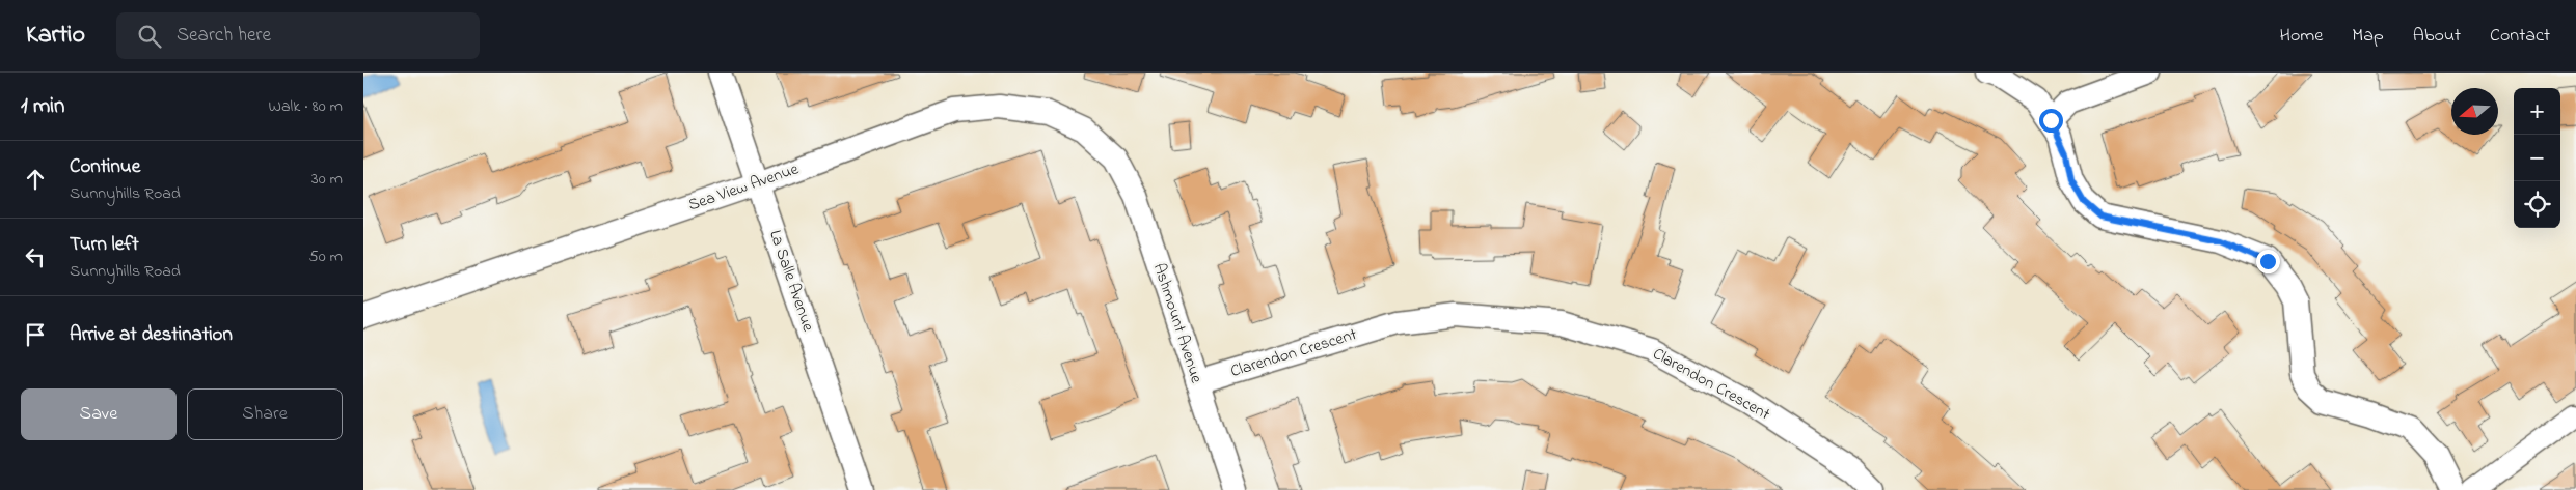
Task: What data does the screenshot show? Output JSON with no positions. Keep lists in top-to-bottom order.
{
  "streets": {
    "street": [
      "Sea View Avenue",
      "La Salle Avenue",
      "Ashmount Avenue",
      "Clarendon Crescent"
    ]
  },
  "crossings": [
    ["Sea View Avenue", "La Salle Avenue"],
    ["Sea View Avenue", "Ashmount Avenue"],
    ["Ashmount Avenue", "Clarendon Crescent"]
  ],
  "north": "left",
  "page": {
    "header": "Kartio",
    "search": "Search here",
    "nav": [
      "Home",
      "Map",
      "About",
      "Contact"
    ],
    "heading": ["1 min", "Walk · 80 m"],
    "map_buttons": ["+", "−"],
    "list": [
      ["Continue", "Sunnyhills Road", "30 m"],
      ["Turn left", "Sunnyhills Road", "50 m"],
      "Arrive at destination"
    ],
    "buttons": ["Save", "Share"]
  }
}
